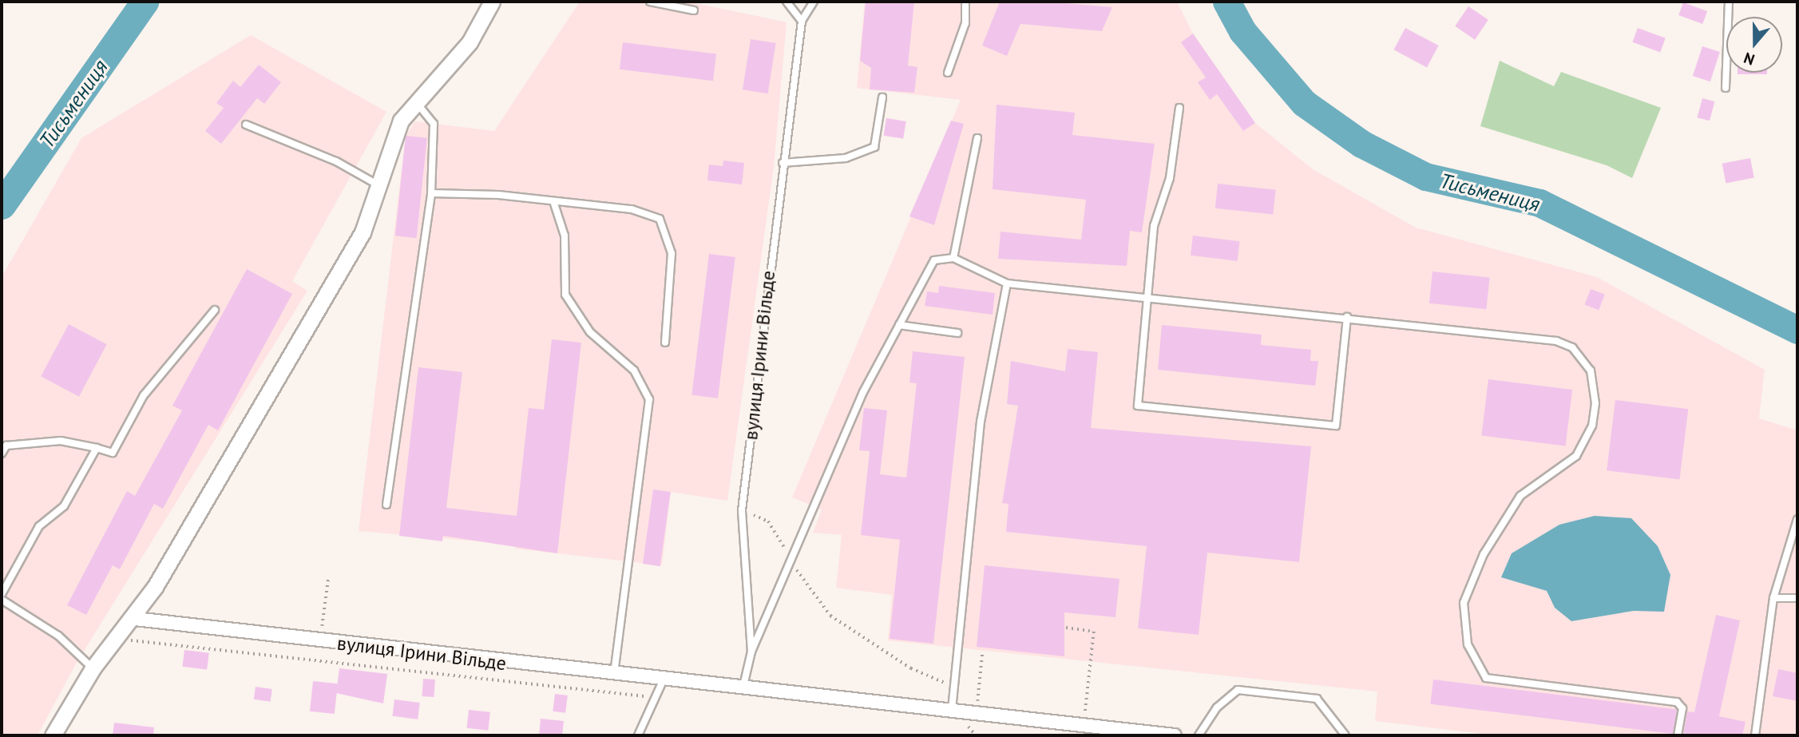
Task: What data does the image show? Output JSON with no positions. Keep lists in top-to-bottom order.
{
  "streets": {
    "street": ["вулиця Ірини Вільде"]
  },
  "water": ["Тисьмениця"],
  "north": "bottom"
}
